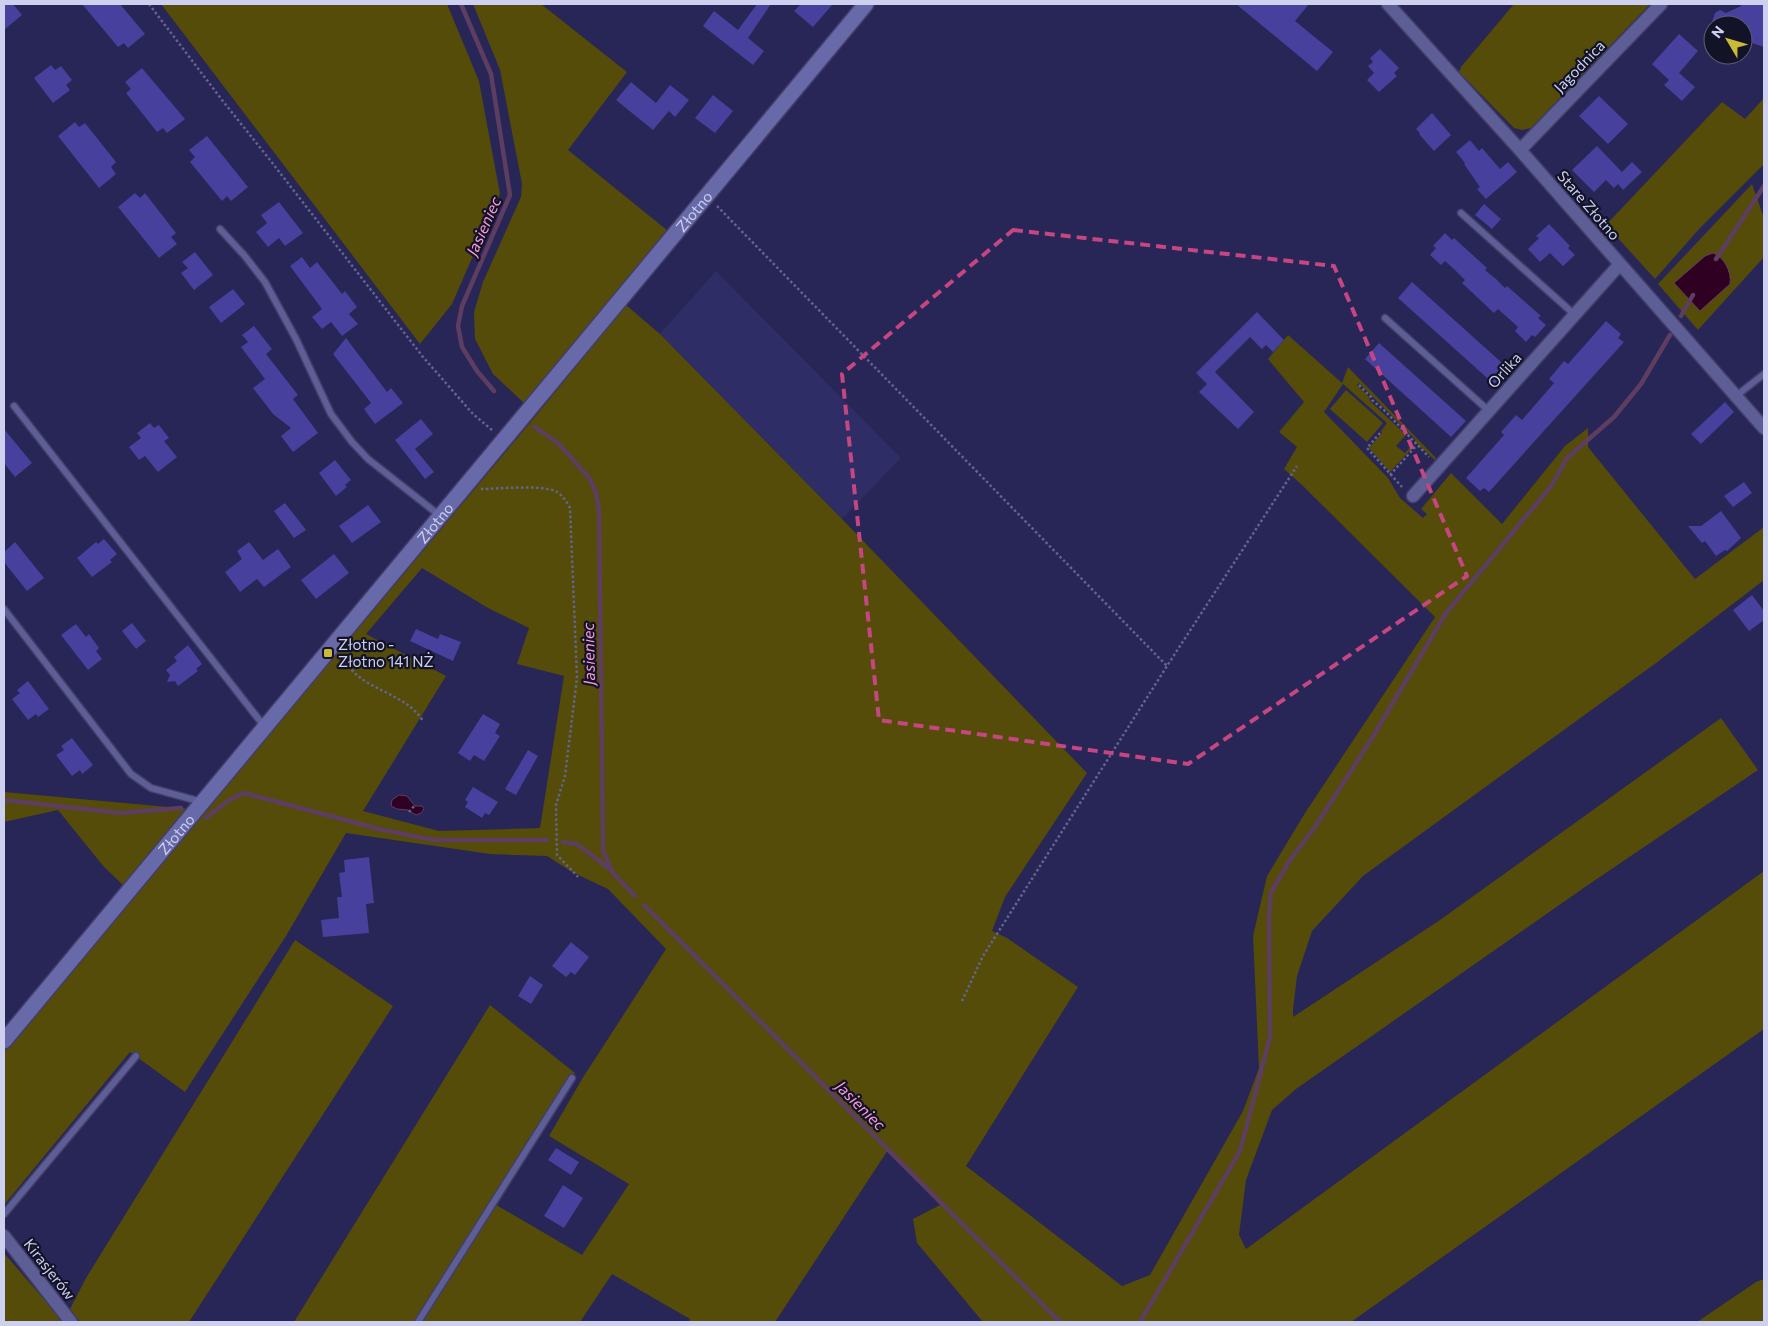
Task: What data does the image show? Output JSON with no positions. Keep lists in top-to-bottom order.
{
  "streets": {
    "street": [
      "Jagodnica",
      "Stare Złotno",
      "Złotno",
      "Orlika",
      "Kirasjerów"
    ]
  },
  "crossings": [
    ["Jagodnica", "Stare Złotno"],
    ["Stare Złotno", "Orlika"]
  ],
  "water": ["Jasieniec"],
  "places": {
    "transit": ["Złotno - Złotno 141 NŻ"]
  },
  "north": "top left"
}
